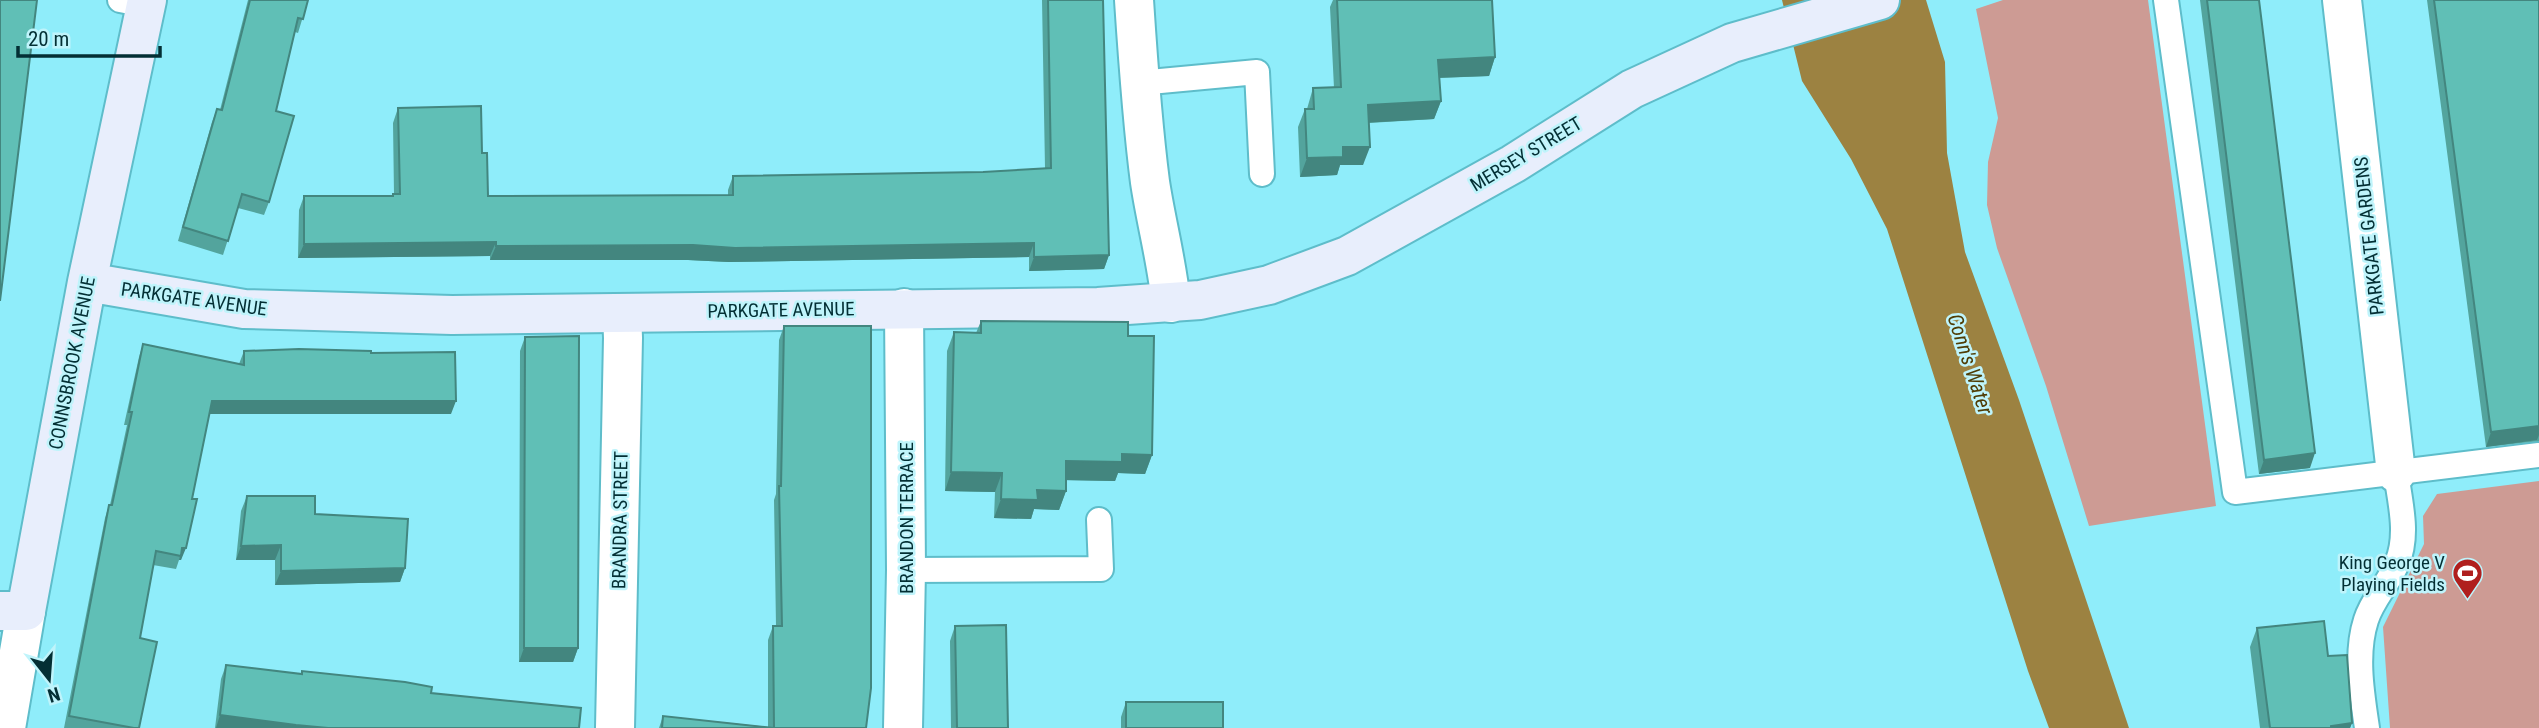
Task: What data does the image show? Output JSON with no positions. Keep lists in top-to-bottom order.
{
  "streets": {
    "street": [
      "MERSEY STREET",
      "PARKGATE GARDENS",
      "PARKGATE AVENUE",
      "CONNSBROOK AVENUE",
      "BRANDON TERRACE",
      "BRANDRA STREET"
    ]
  },
  "crossings": [
    ["MERSEY STREET", "PARKGATE AVENUE"],
    ["PARKGATE AVENUE", "CONNSBROOK AVENUE"],
    ["PARKGATE AVENUE", "BRANDON TERRACE"],
    ["PARKGATE AVENUE", "BRANDRA STREET"]
  ],
  "water": ["Conn's Water"],
  "places": {
    "sports": ["King George V Playing Fields"]
  },
  "scale_bar": "20 m",
  "north": "bottom"
}
